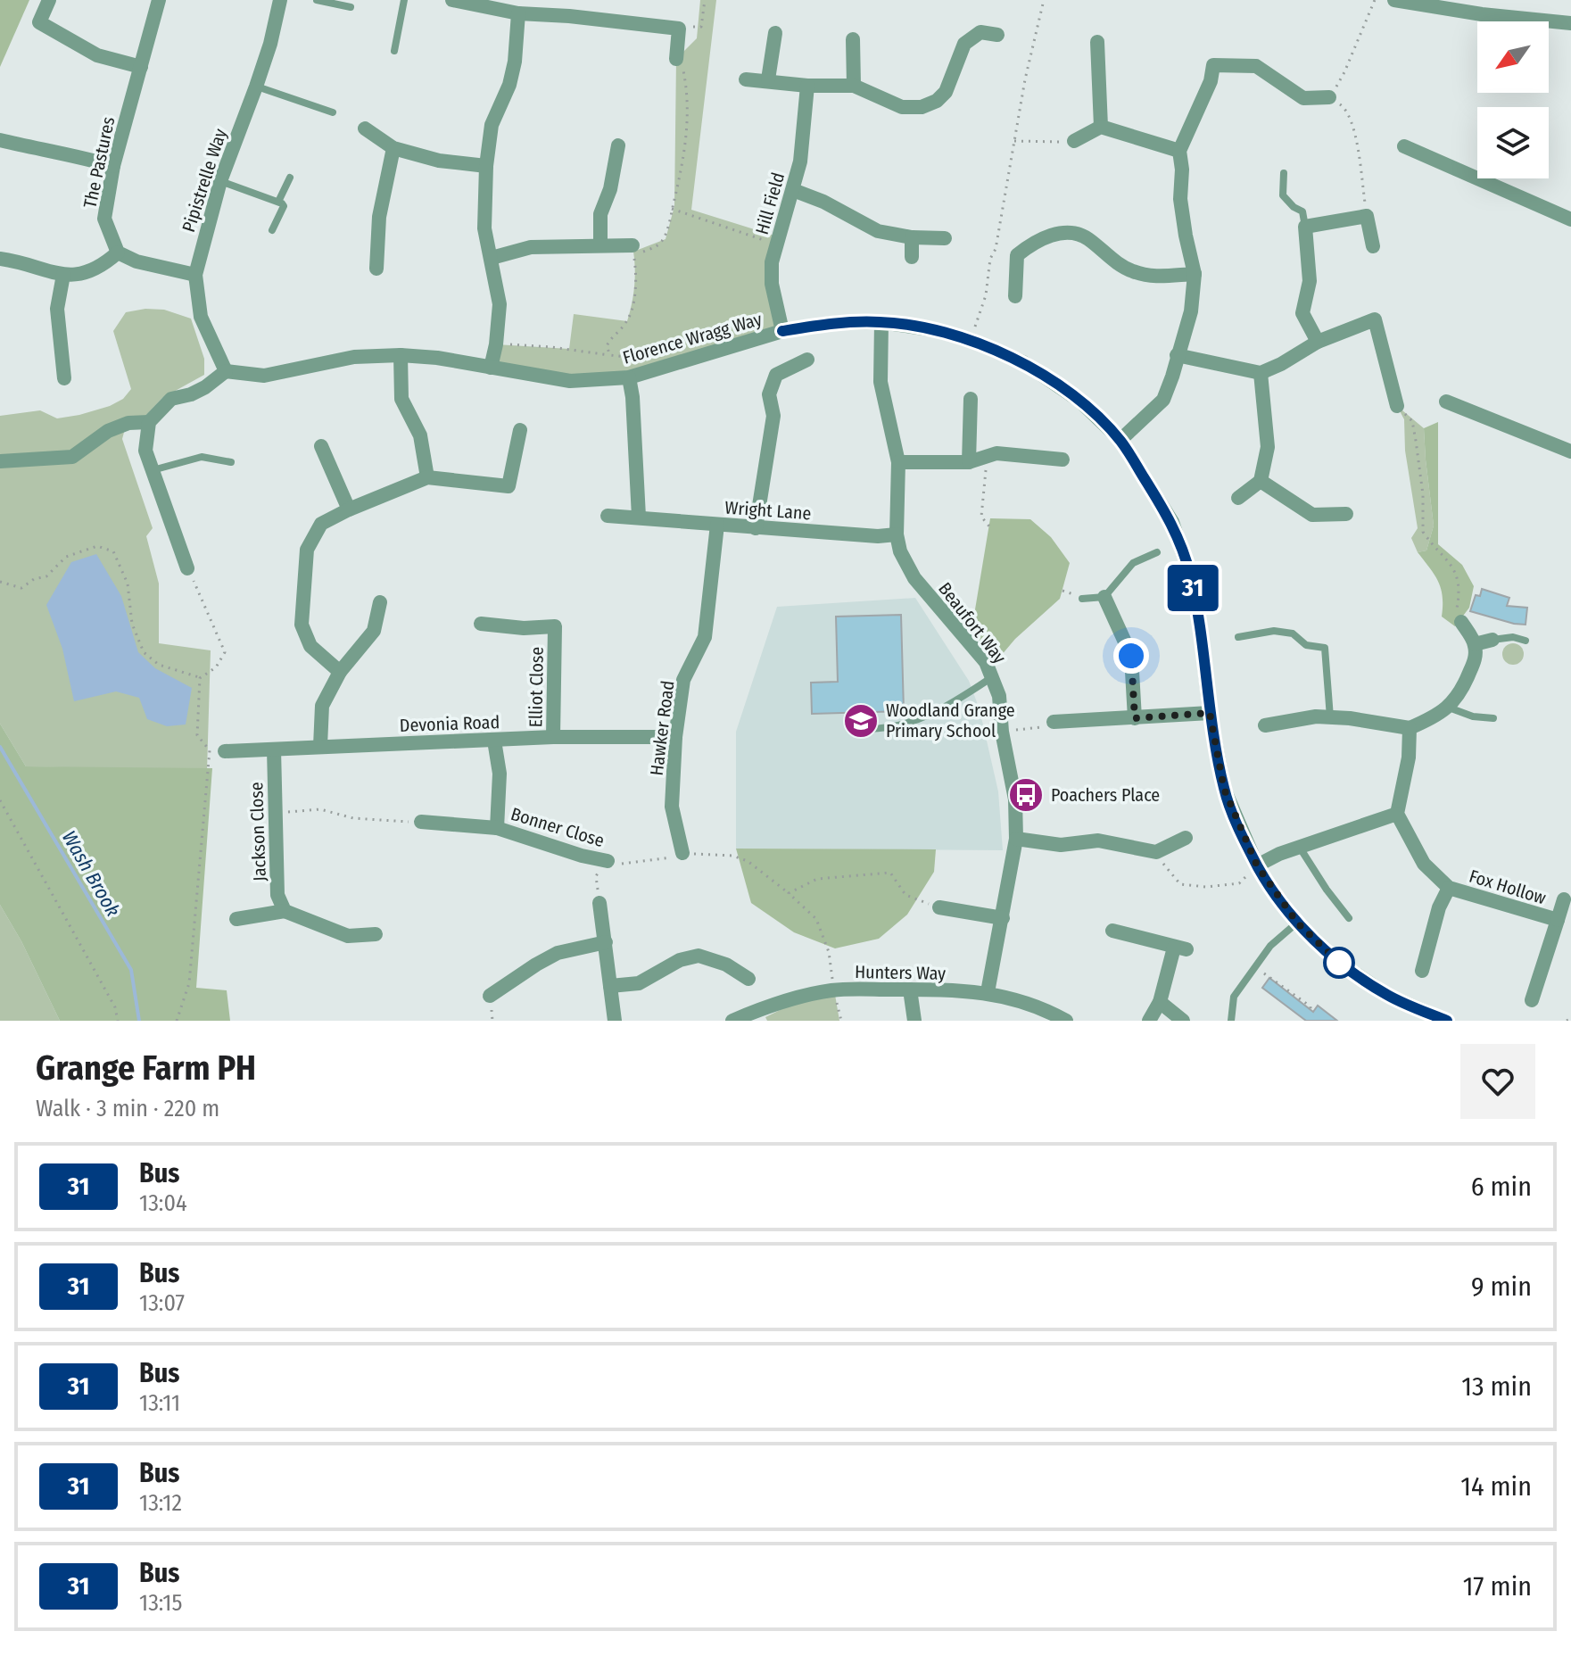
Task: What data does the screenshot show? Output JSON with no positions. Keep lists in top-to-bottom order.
{
  "streets": {
    "street": [
      "The Pastures",
      "Pipistrelle Way",
      "Hill Field",
      "Florence Wragg Way",
      "Wright Lane",
      "Beaufort Way",
      "Elliot Close",
      "Devonia Road",
      "Hawker Road",
      "Bonner Close",
      "Jackson Close",
      "Fox Hollow",
      "Hunters Way"
    ]
  },
  "crossings": [
    ["Pipistrelle Way", "Florence Wragg Way"],
    ["Hill Field", "Florence Wragg Way"],
    ["Florence Wragg Way", "Beaufort Way"],
    ["Wright Lane", "Beaufort Way"],
    ["Wright Lane", "Hawker Road"],
    ["Beaufort Way", "Hunters Way"],
    ["Elliot Close", "Devonia Road"],
    ["Devonia Road", "Hawker Road"],
    ["Devonia Road", "Bonner Close"],
    ["Devonia Road", "Jackson Close"]
  ],
  "water": ["Wash Brook"],
  "places": {
    "school or university": ["Woodland Grange Primary School"],
    "bus stop": ["Poachers Place"]
  },
  "lines": ["bus line 31"],
  "north": "bottom left",
  "page": {
    "on_map": "31",
    "heading": ["Grange Farm PH", "Walk · 3 min · 220 m"],
    "list": [
      {
        "mark": "31",
        "name": "Bus",
        "note": "13:04",
        "value": "6 min"
      },
      {
        "mark": "31",
        "name": "Bus",
        "note": "13:07",
        "value": "9 min"
      },
      {
        "mark": "31",
        "name": "Bus",
        "note": "13:11",
        "value": "13 min"
      },
      {
        "mark": "31",
        "name": "Bus",
        "note": "13:12",
        "value": "14 min"
      },
      {
        "mark": "31",
        "name": "Bus",
        "note": "13:15",
        "value": "17 min"
      }
    ]
  }
}
